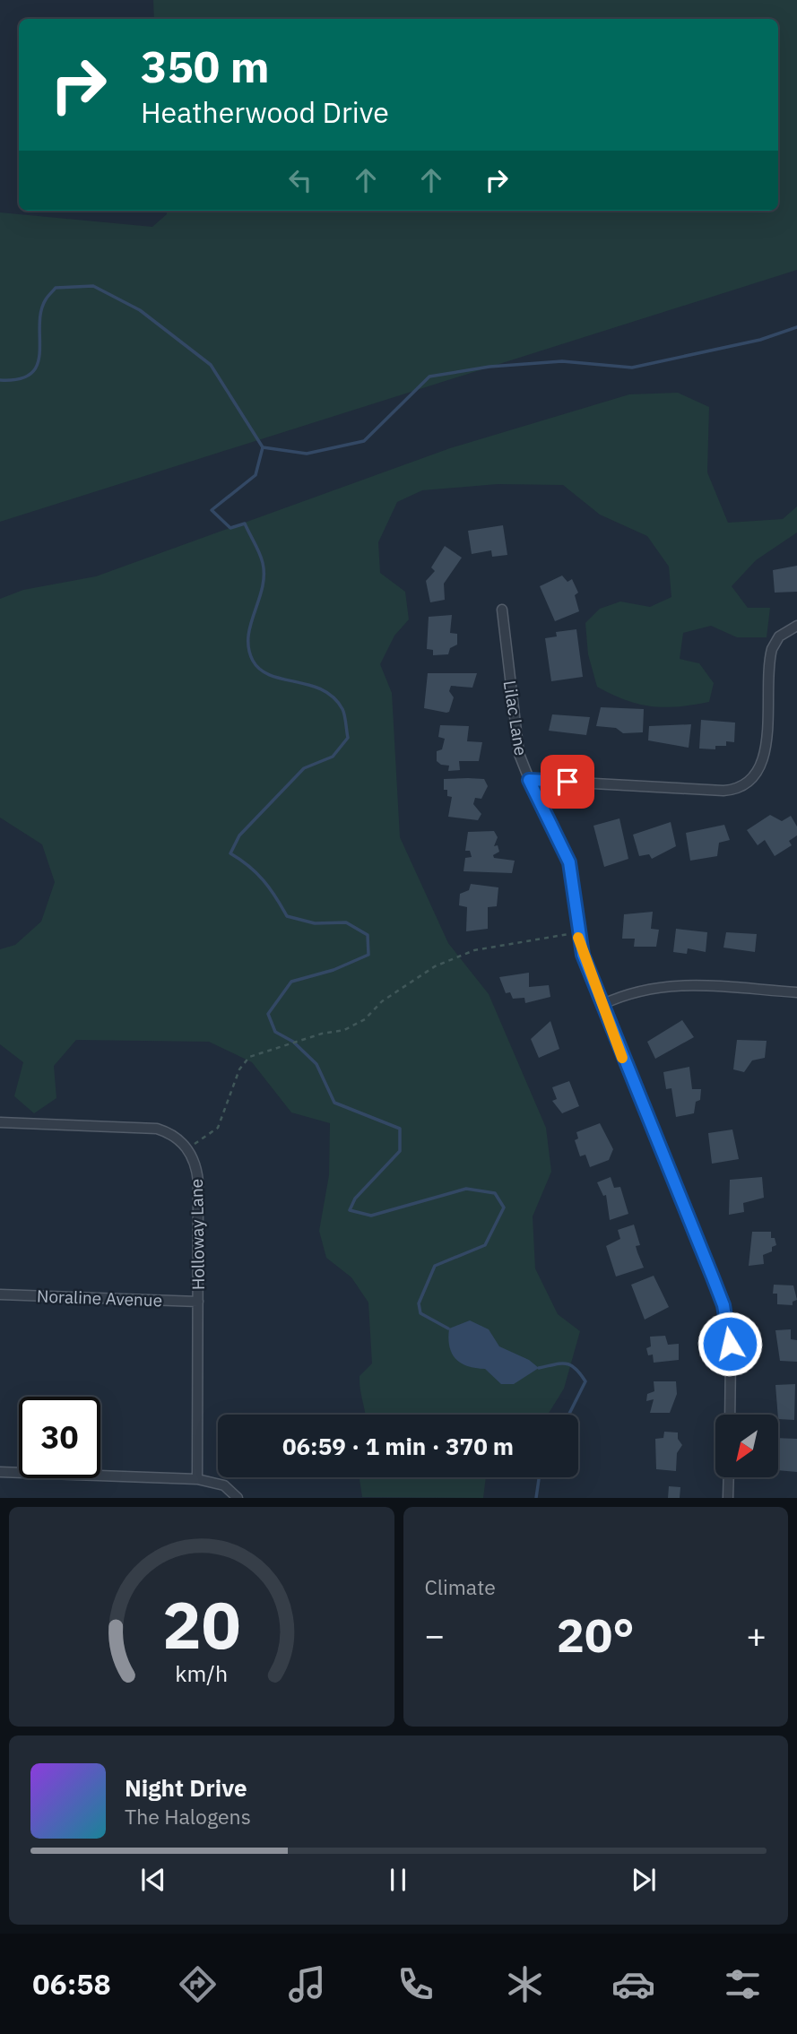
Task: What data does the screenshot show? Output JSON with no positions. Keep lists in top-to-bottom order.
{
  "streets": {
    "street": ["Lilac Lane", "Holloway Lane", "Noraline Avenue"]
  },
  "crossings": [
    ["Holloway Lane", "Noraline Avenue"]
  ],
  "north": "bottom left",
  "page": {
    "turn": ["350 m", "Heatherwood Drive"],
    "limit": "30",
    "trip": "06:59 · 1 min · 370 m",
    "tile": "Climate",
    "heat": ["−", "20°", "+"],
    "song": ["Night Drive", "The Halogens"],
    "tabs": "06:58",
    "gauge": ["20", "km/h"]
  }
}
